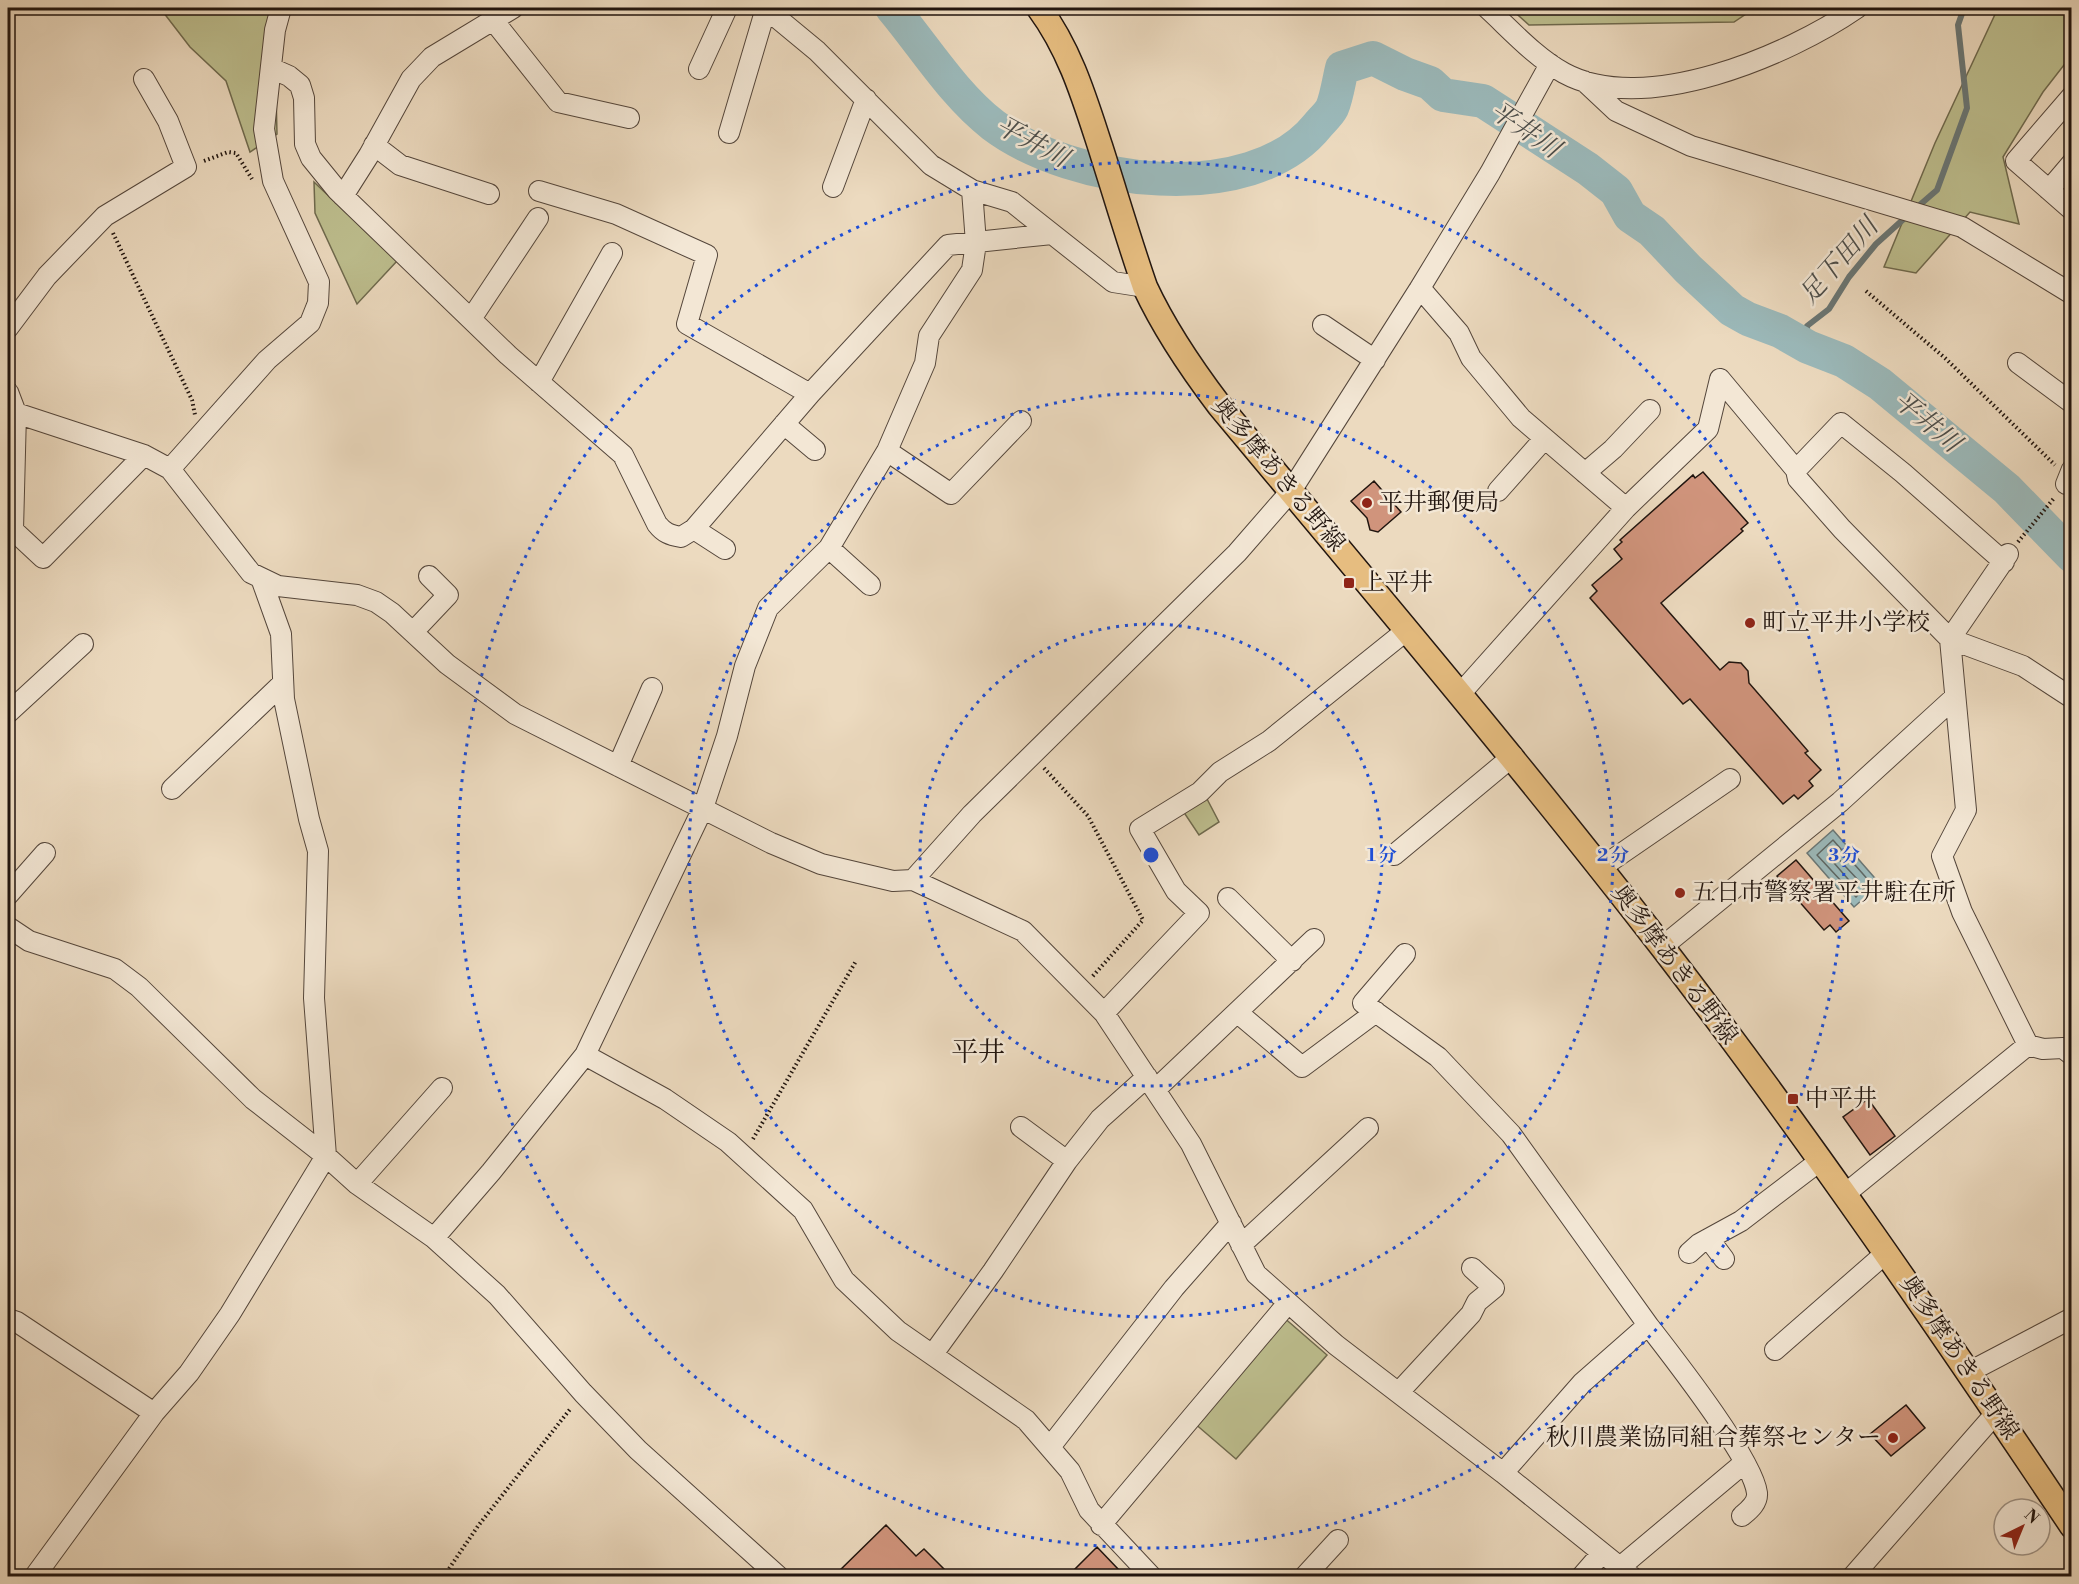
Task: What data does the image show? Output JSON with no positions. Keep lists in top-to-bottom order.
{
  "streets": {
    "main road": ["奥多摩あきる野線"]
  },
  "districts": ["平井"],
  "water": ["平井川", "足下田川"],
  "places": {
    "other": [
      "平井郵便局",
      "町立平井小学校",
      "五日市警察署平井駐在所",
      "秋川農業協同組合葬祭センター"
    ],
    "transit": ["上平井", "中平井"]
  },
  "north": "top right",
  "rings": ["1 分", "2 分", "3 分"]
}
